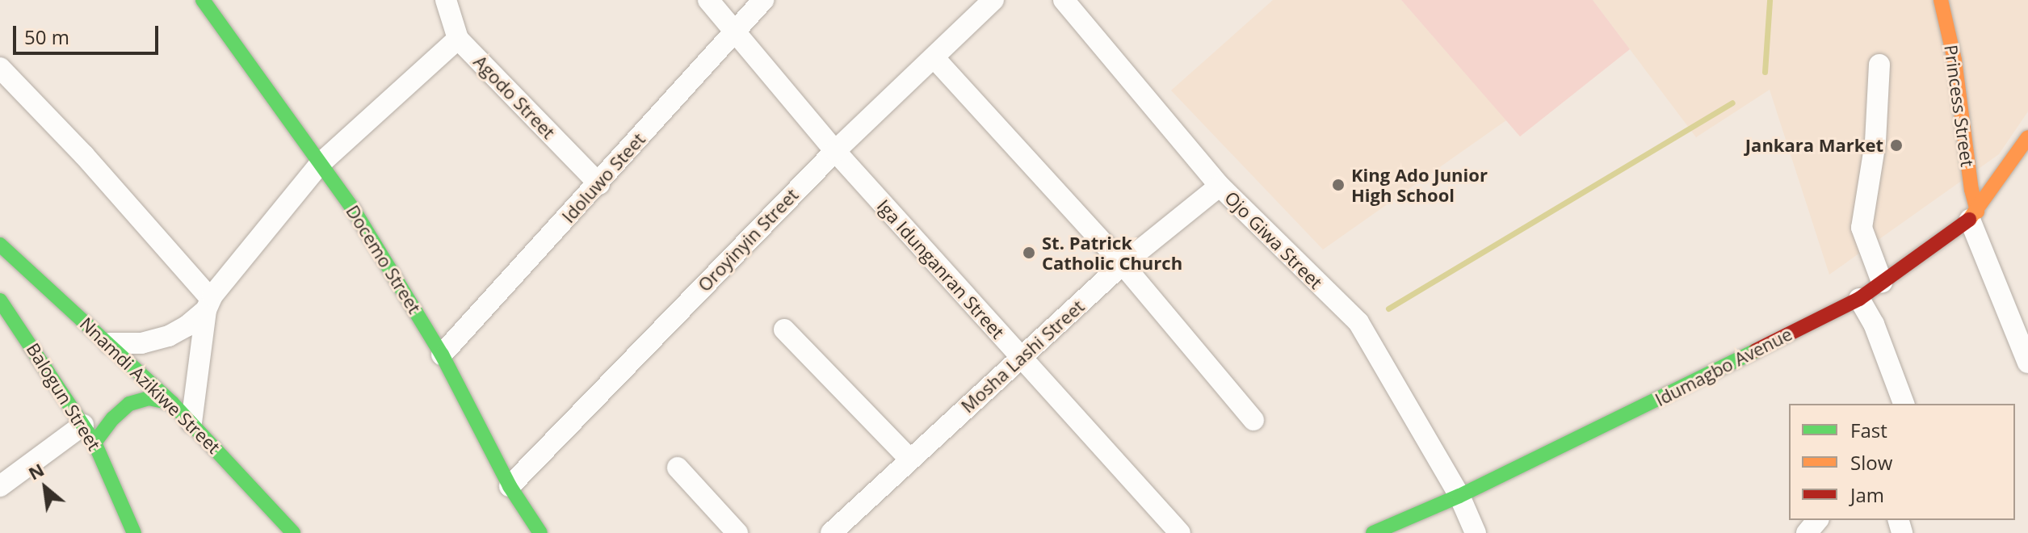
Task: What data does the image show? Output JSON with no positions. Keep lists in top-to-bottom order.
{
  "streets": {
    "main road": [
      "Princess Street",
      "Docemo Street",
      "Idumagbo Avenue",
      "Nnamdi Azikiwe Street",
      "Balogun Street"
    ],
    "street": [
      "Agodo Street",
      "Idoluwo Steet",
      "Oroyinyin Street",
      "Ojo Giwa Street",
      "Iga Idunganran Street",
      "Mosha Lashi Street"
    ]
  },
  "crossings": [
    ["Agodo Street", "Idoluwo Steet"],
    ["Princess Street", "Idumagbo Avenue"],
    ["Idoluwo Steet", "Docemo Street"],
    ["Idoluwo Steet", "Iga Idunganran Street"],
    ["Oroyinyin Street", "Docemo Street"],
    ["Oroyinyin Street", "Iga Idunganran Street"],
    ["Ojo Giwa Street", "Mosha Lashi Street"],
    ["Ojo Giwa Street", "Idumagbo Avenue"],
    ["Iga Idunganran Street", "Mosha Lashi Street"]
  ],
  "places": ["Jankara Market", "King Ado Junior High School", "St. Patrick Catholic Church"],
  "legend": ["Fast", "Slow", "Jam"],
  "scale_bar": "50 m",
  "north": "top left"
}
